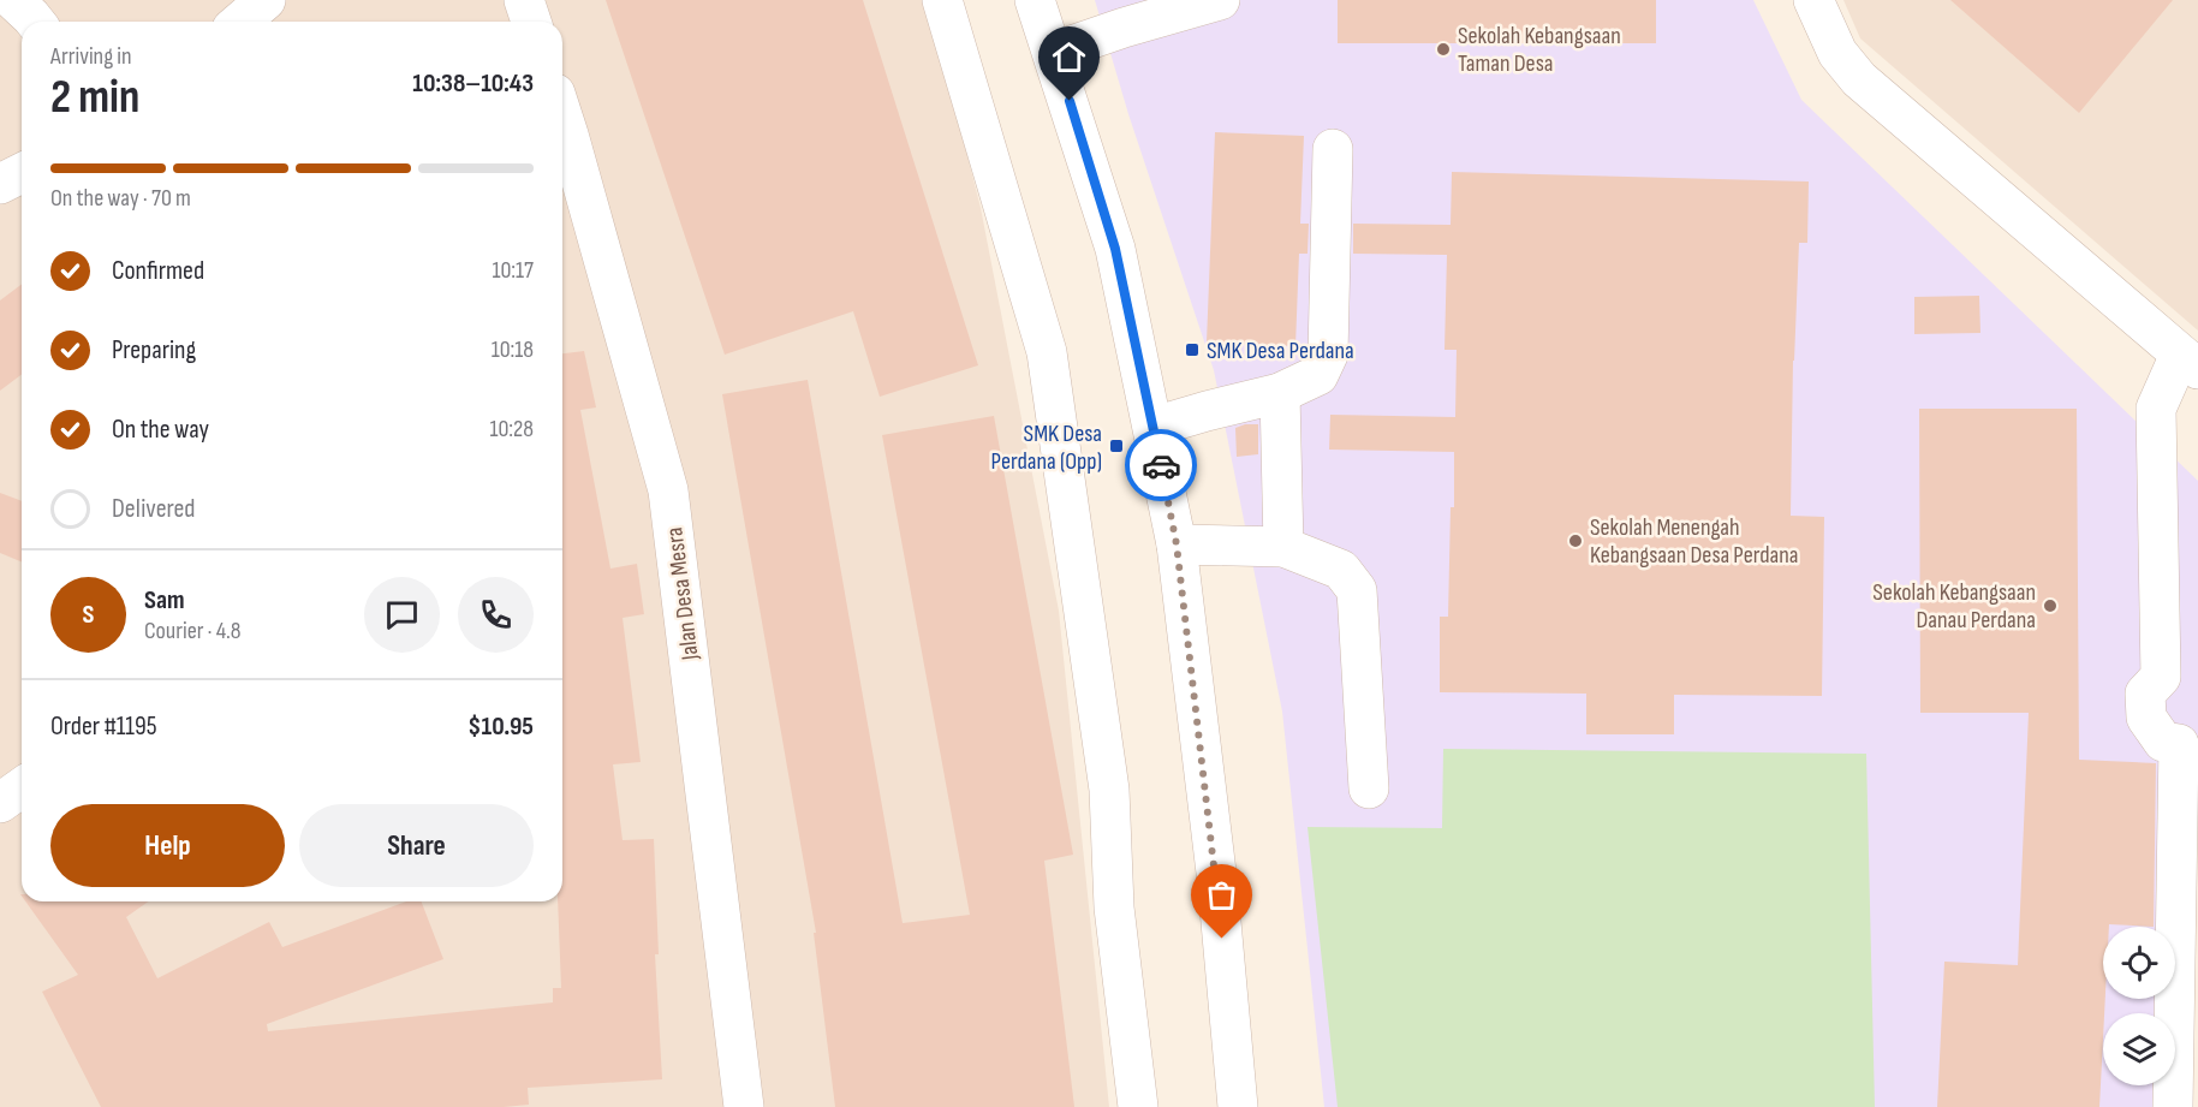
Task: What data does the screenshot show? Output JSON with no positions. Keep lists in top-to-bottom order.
{
  "streets": {
    "street": ["Jalan Desa Mesra"]
  },
  "places": {
    "other": ["Sekolah Kebangsaan Taman Desa", "Sekolah Menengah Kebangsaan Desa Perdana", "Sekolah Kebangsaan Danau Perdana"],
    "transit": ["SMK Desa Perdana", "SMK Desa Perdana (Opp)"]
  },
  "page": {
    "heading": ["2 min", "Arriving in", "10:38–10:43"],
    "panel": [
      "Sam",
      "Courier · 4.8",
      "Order #1195",
      "$10.95"
    ],
    "bar": "On the way · 70 m",
    "list": [
      ["Confirmed", "10:17"],
      ["Preparing", "10:18"],
      ["On the way", "10:28"],
      "Delivered"
    ],
    "round": "S",
    "buttons": ["Help", "Share"]
  }
}
